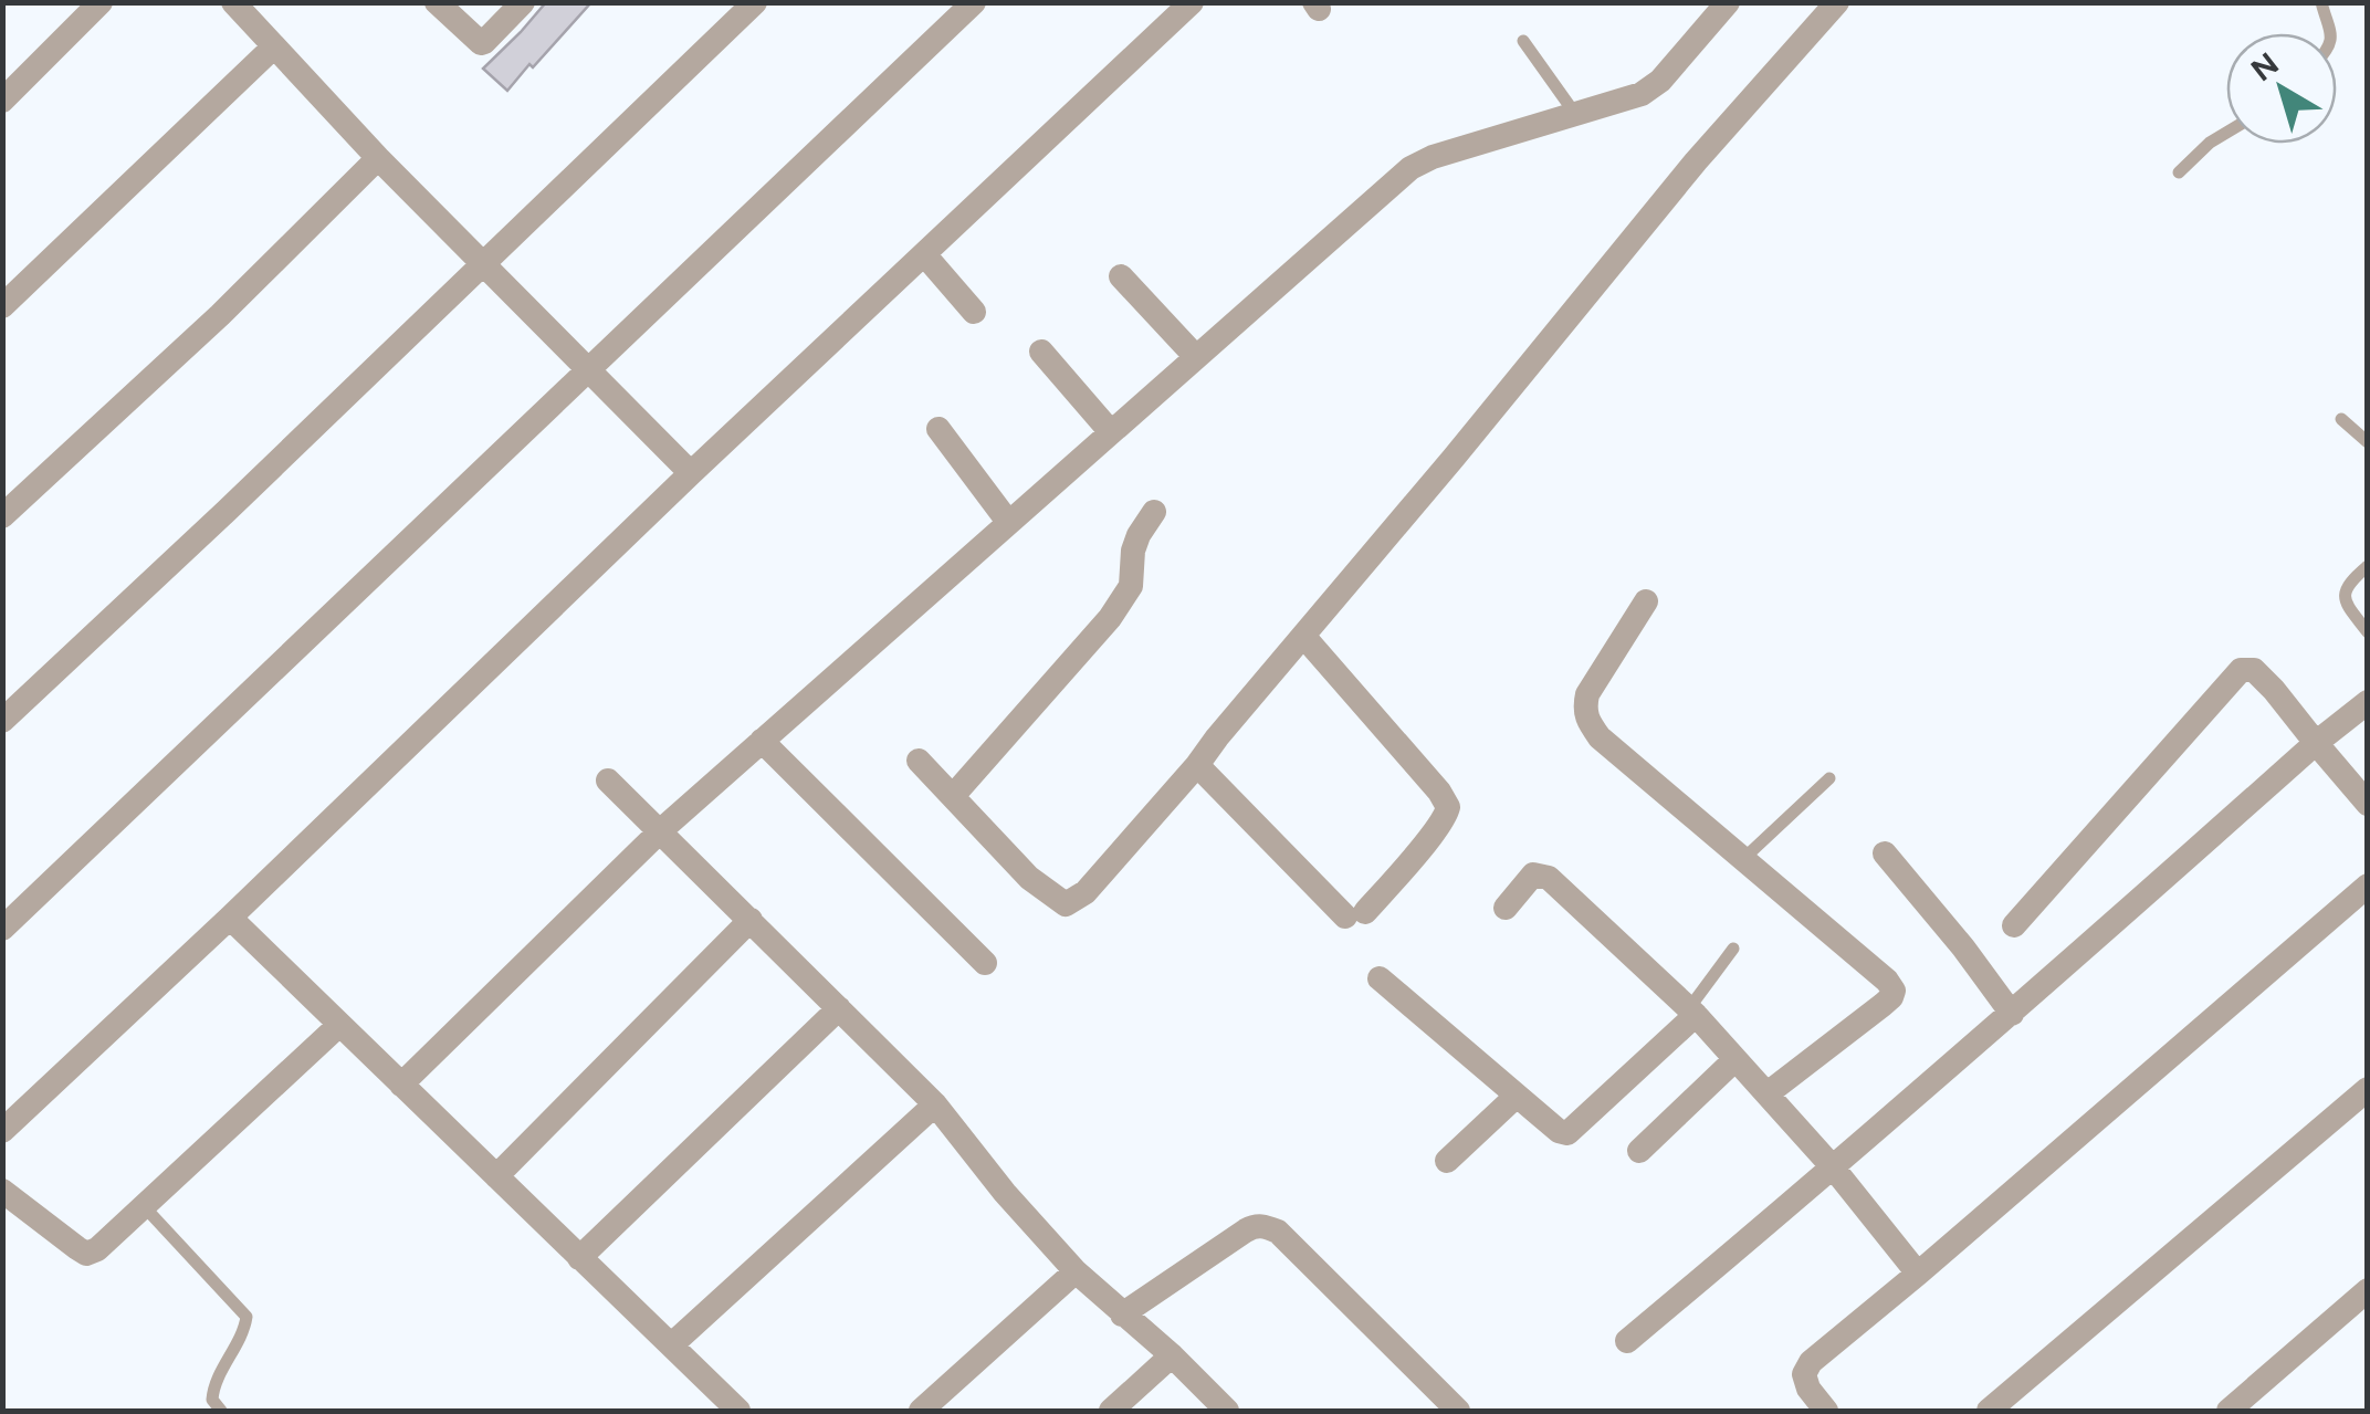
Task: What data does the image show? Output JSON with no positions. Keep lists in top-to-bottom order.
{
  "north": "top left"
}
